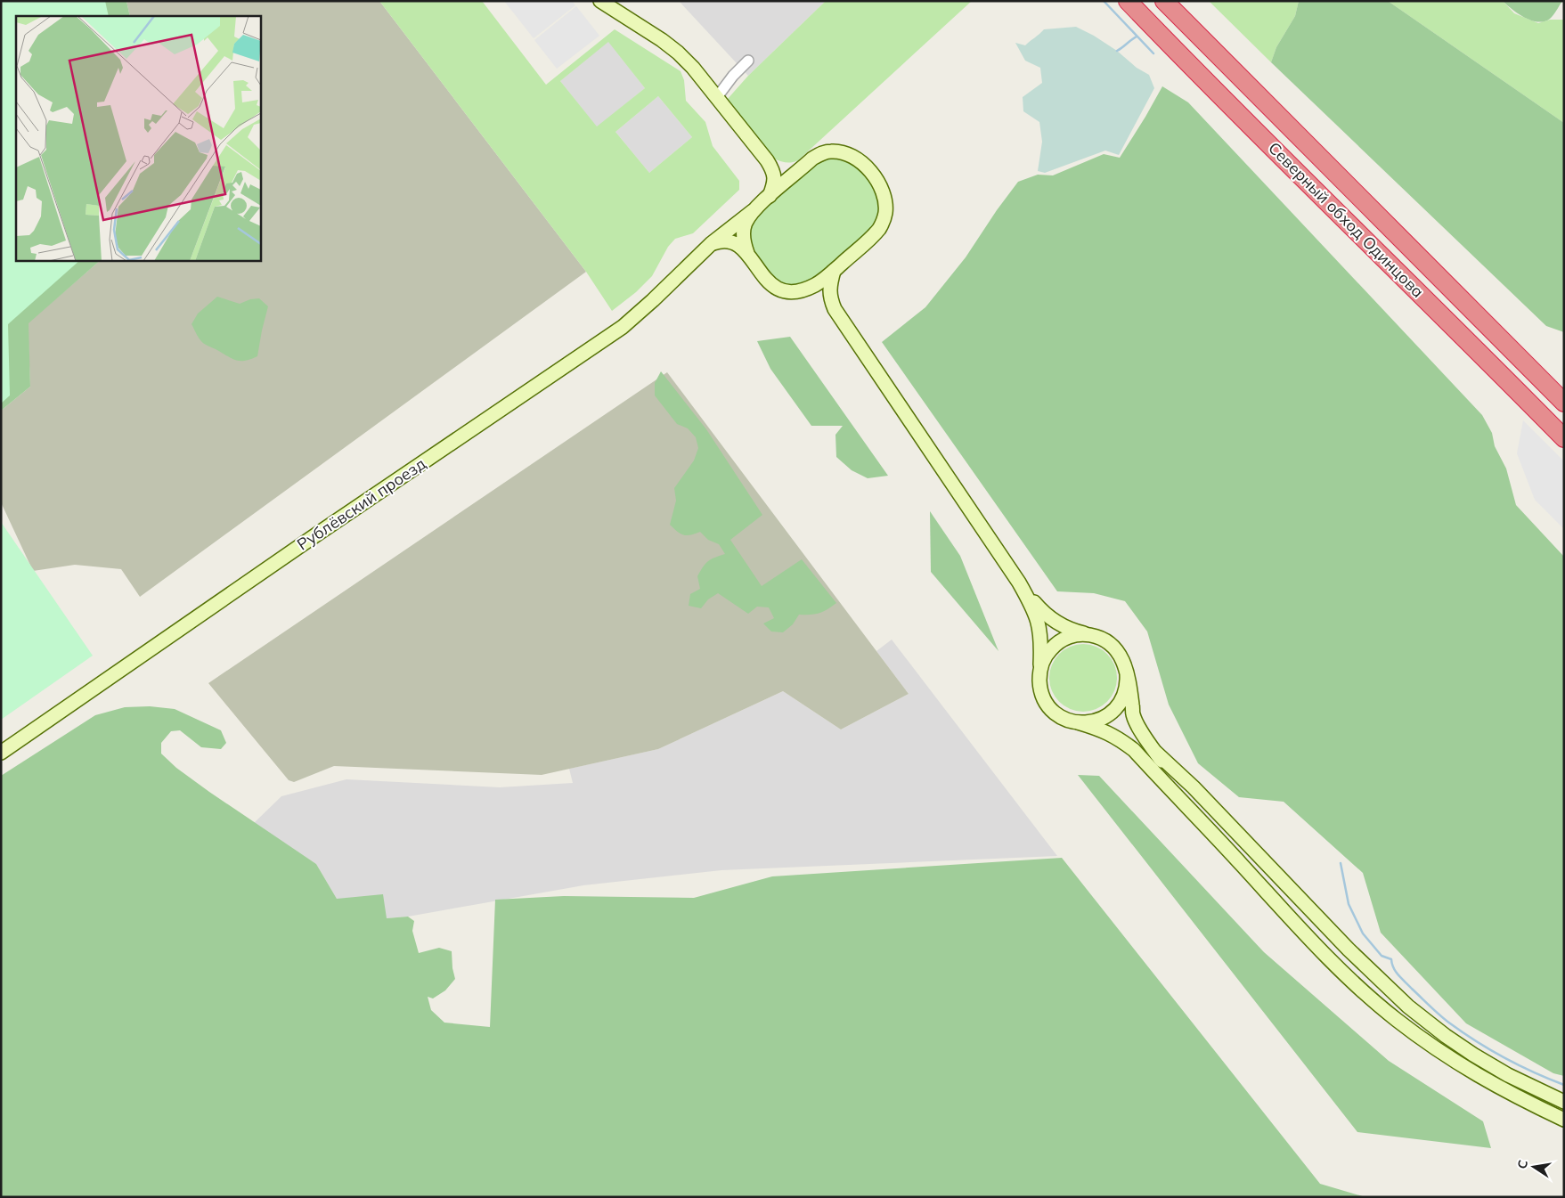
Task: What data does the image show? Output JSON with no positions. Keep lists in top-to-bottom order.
{
  "streets": {
    "highway": ["Северный обход Одинцова"],
    "street": ["Рублёвский проезд"]
  },
  "north": "left"
}
